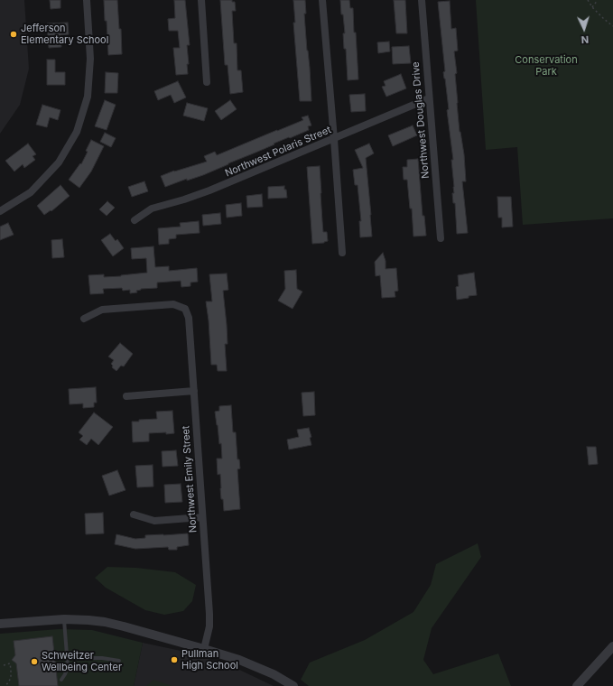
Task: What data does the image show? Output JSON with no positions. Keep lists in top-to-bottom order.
{
  "streets": {
    "street": ["Northwest Douglas Drive", "Northwest Polaris Street", "Northwest Emily Street"]
  },
  "crossings": [
    ["Northwest Douglas Drive", "Northwest Polaris Street"]
  ],
  "parks": ["Conservation Park"],
  "places": ["Jefferson Elementary School", "Pullman High School", "Schweitzer Wellbeing Center"],
  "north": "bottom"
}
